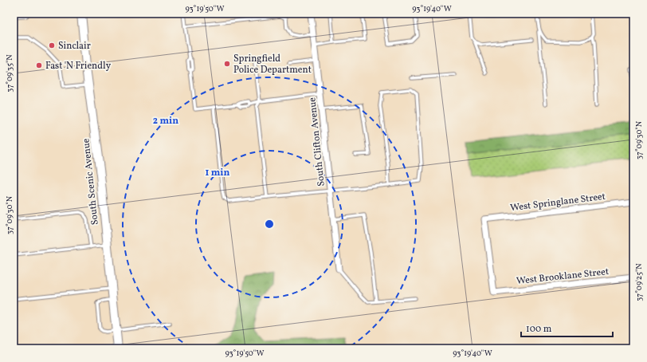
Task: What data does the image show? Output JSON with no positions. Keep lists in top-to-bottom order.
{
  "streets": {
    "main road": ["South Scenic Avenue"],
    "street": ["South Clifton Avenue", "West Springlane Street", "West Brooklane Street"]
  },
  "crossings": [
    ["West Springlane Street", "West Brooklane Street"]
  ],
  "places": ["Sinclair", "Springfield Police Department", "Fast 'N Friendly"],
  "scale_bar": "100 m",
  "coordinates": [
    "93°19'50\"W",
    "93°19'40\"W",
    "37°09'35\"N",
    "37°09'30\"N",
    "37°09'25\"N"
  ],
  "rings": ["2 min", "1 min"]
}
